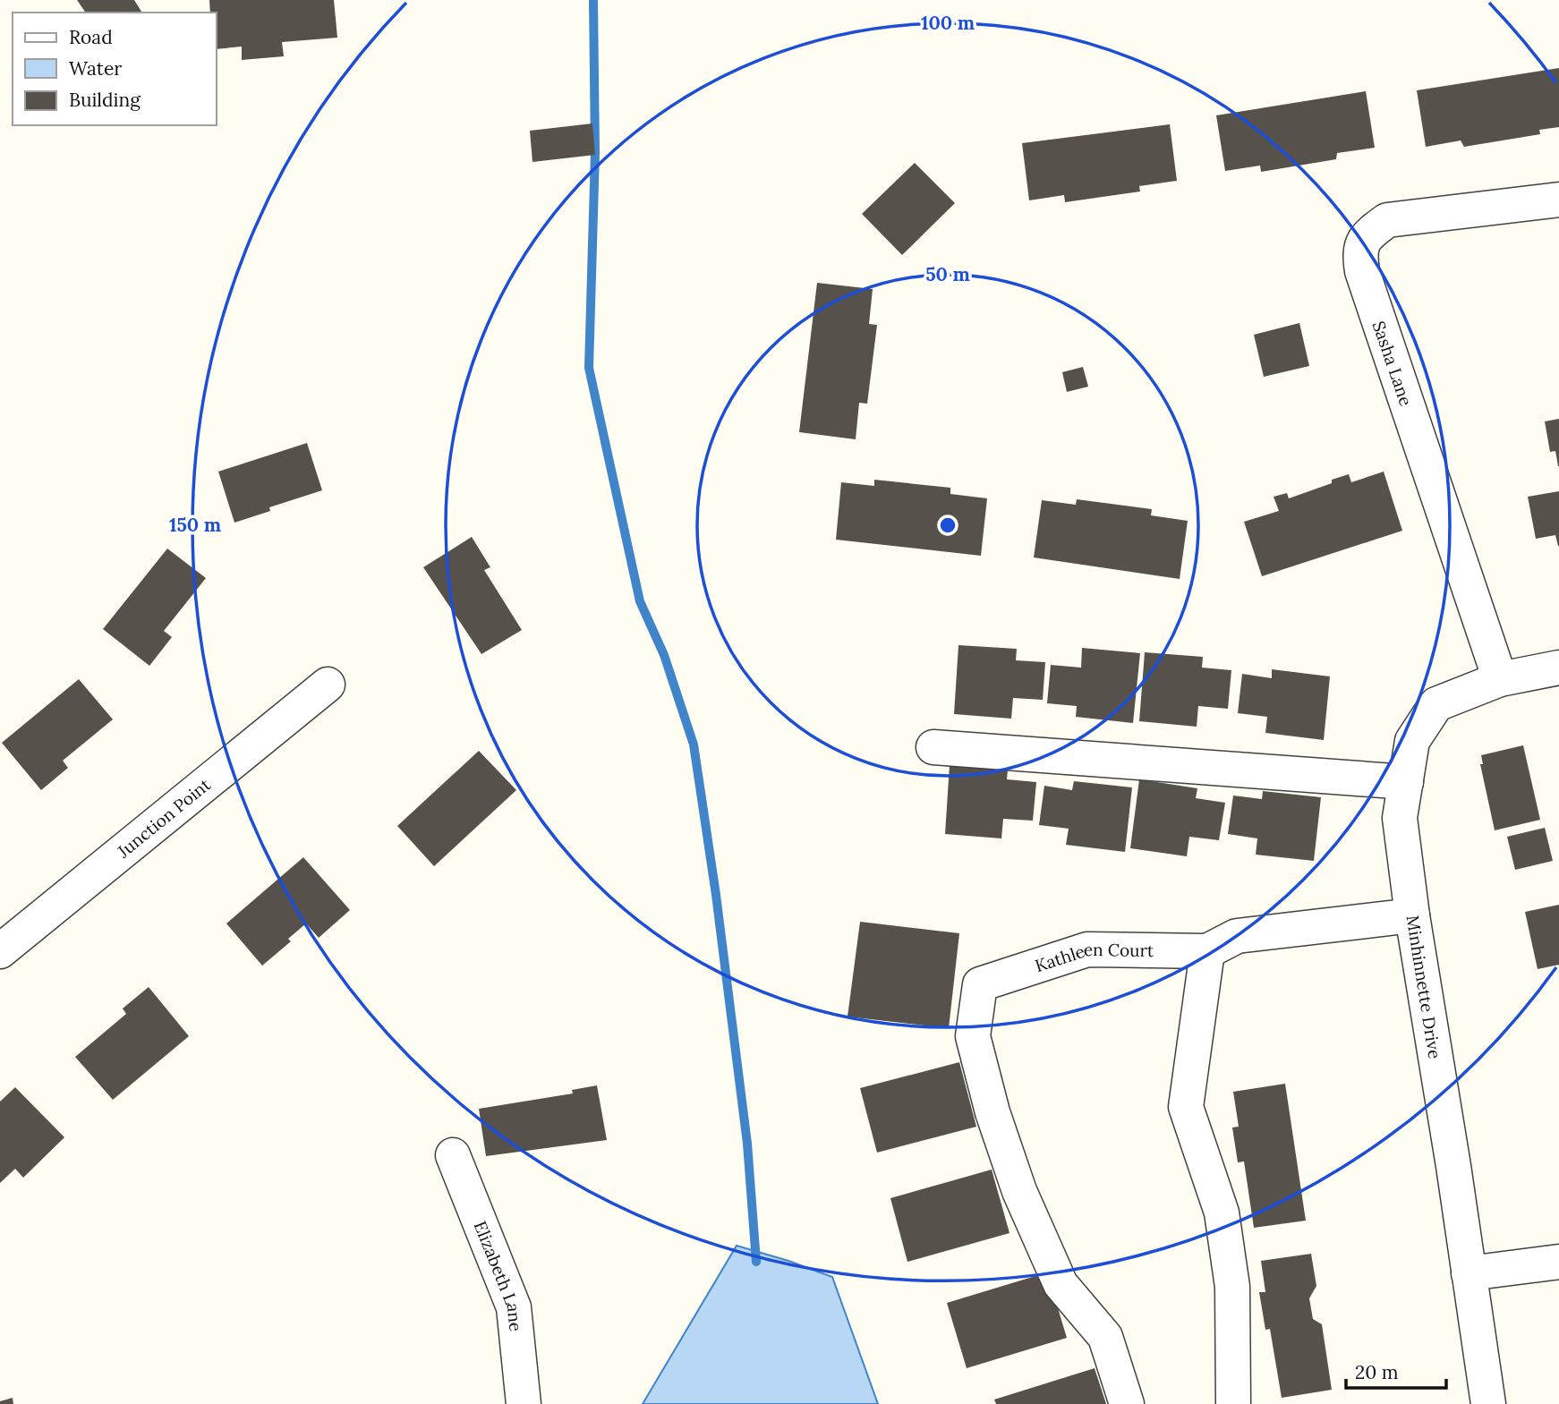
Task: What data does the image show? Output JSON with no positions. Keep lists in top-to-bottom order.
{
  "streets": {
    "street": [
      "Sasha Lane",
      "Junction Point",
      "Kathleen Court",
      "Minhinnette Drive",
      "Elizabeth Lane"
    ]
  },
  "crossings": [
    ["Sasha Lane", "Minhinnette Drive"]
  ],
  "legend": ["Road", "Water", "Building"],
  "scale_bar": "20 m",
  "rings": ["100 m", "50 m", "150 m"]
}
